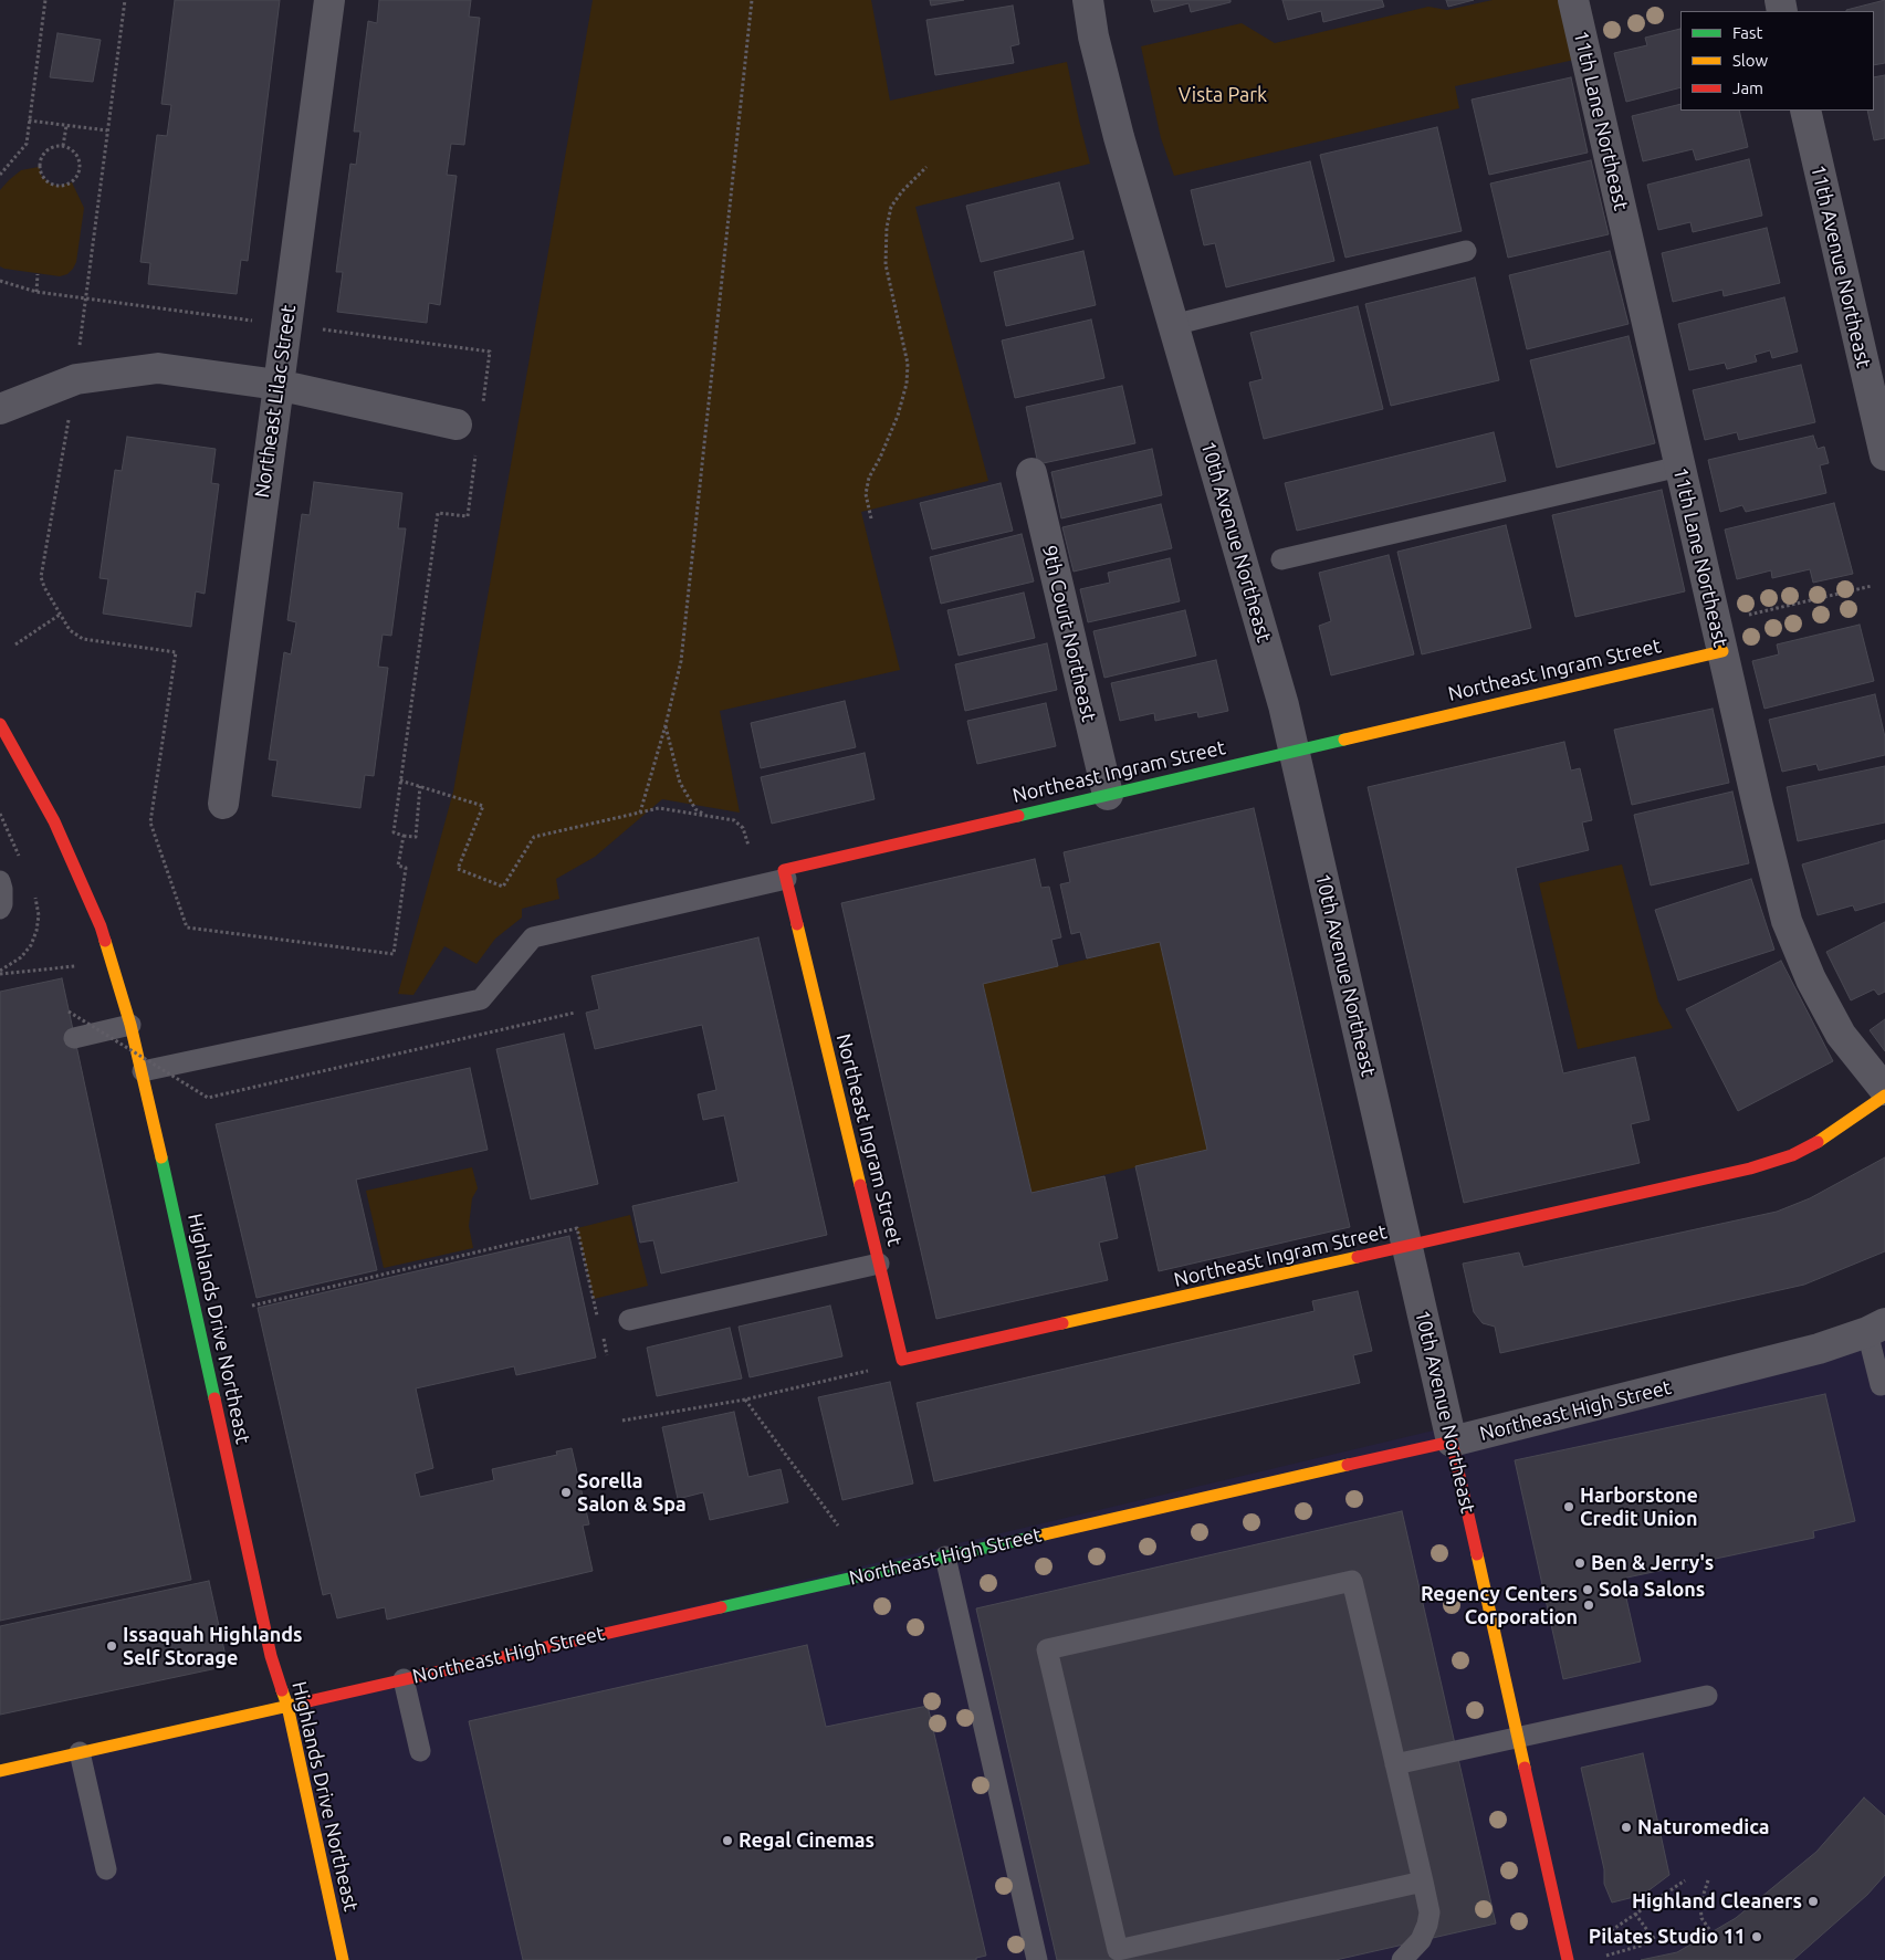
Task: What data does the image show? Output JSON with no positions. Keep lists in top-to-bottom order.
{
  "streets": {
    "street": [
      "11th Lane Northeast",
      "11th Avenue Northeast",
      "Northeast Lilac Street",
      "10th Avenue Northeast",
      "9th Court Northeast",
      "Northeast Ingram Street",
      "Highlands Drive Northeast",
      "Northeast High Street"
    ]
  },
  "crossings": [
    ["11th Lane Northeast", "Northeast Ingram Street"],
    ["10th Avenue Northeast", "Northeast Ingram Street"],
    ["10th Avenue Northeast", "Northeast High Street"],
    ["9th Court Northeast", "Northeast Ingram Street"],
    ["Highlands Drive Northeast", "Northeast High Street"]
  ],
  "parks": ["Vista Park"],
  "places": [
    "Sorella Salon & Spa",
    "Harborstone Credit Union",
    "Ben & Jerry's",
    "Sola Salons",
    "Regency Centers Corporation",
    "Issaquah Highlands Self Storage",
    "Naturomedica",
    "Regal Cinemas",
    "Highland Cleaners",
    "Pilates Studio 11"
  ],
  "legend": ["Fast", "Slow", "Jam"]
}
